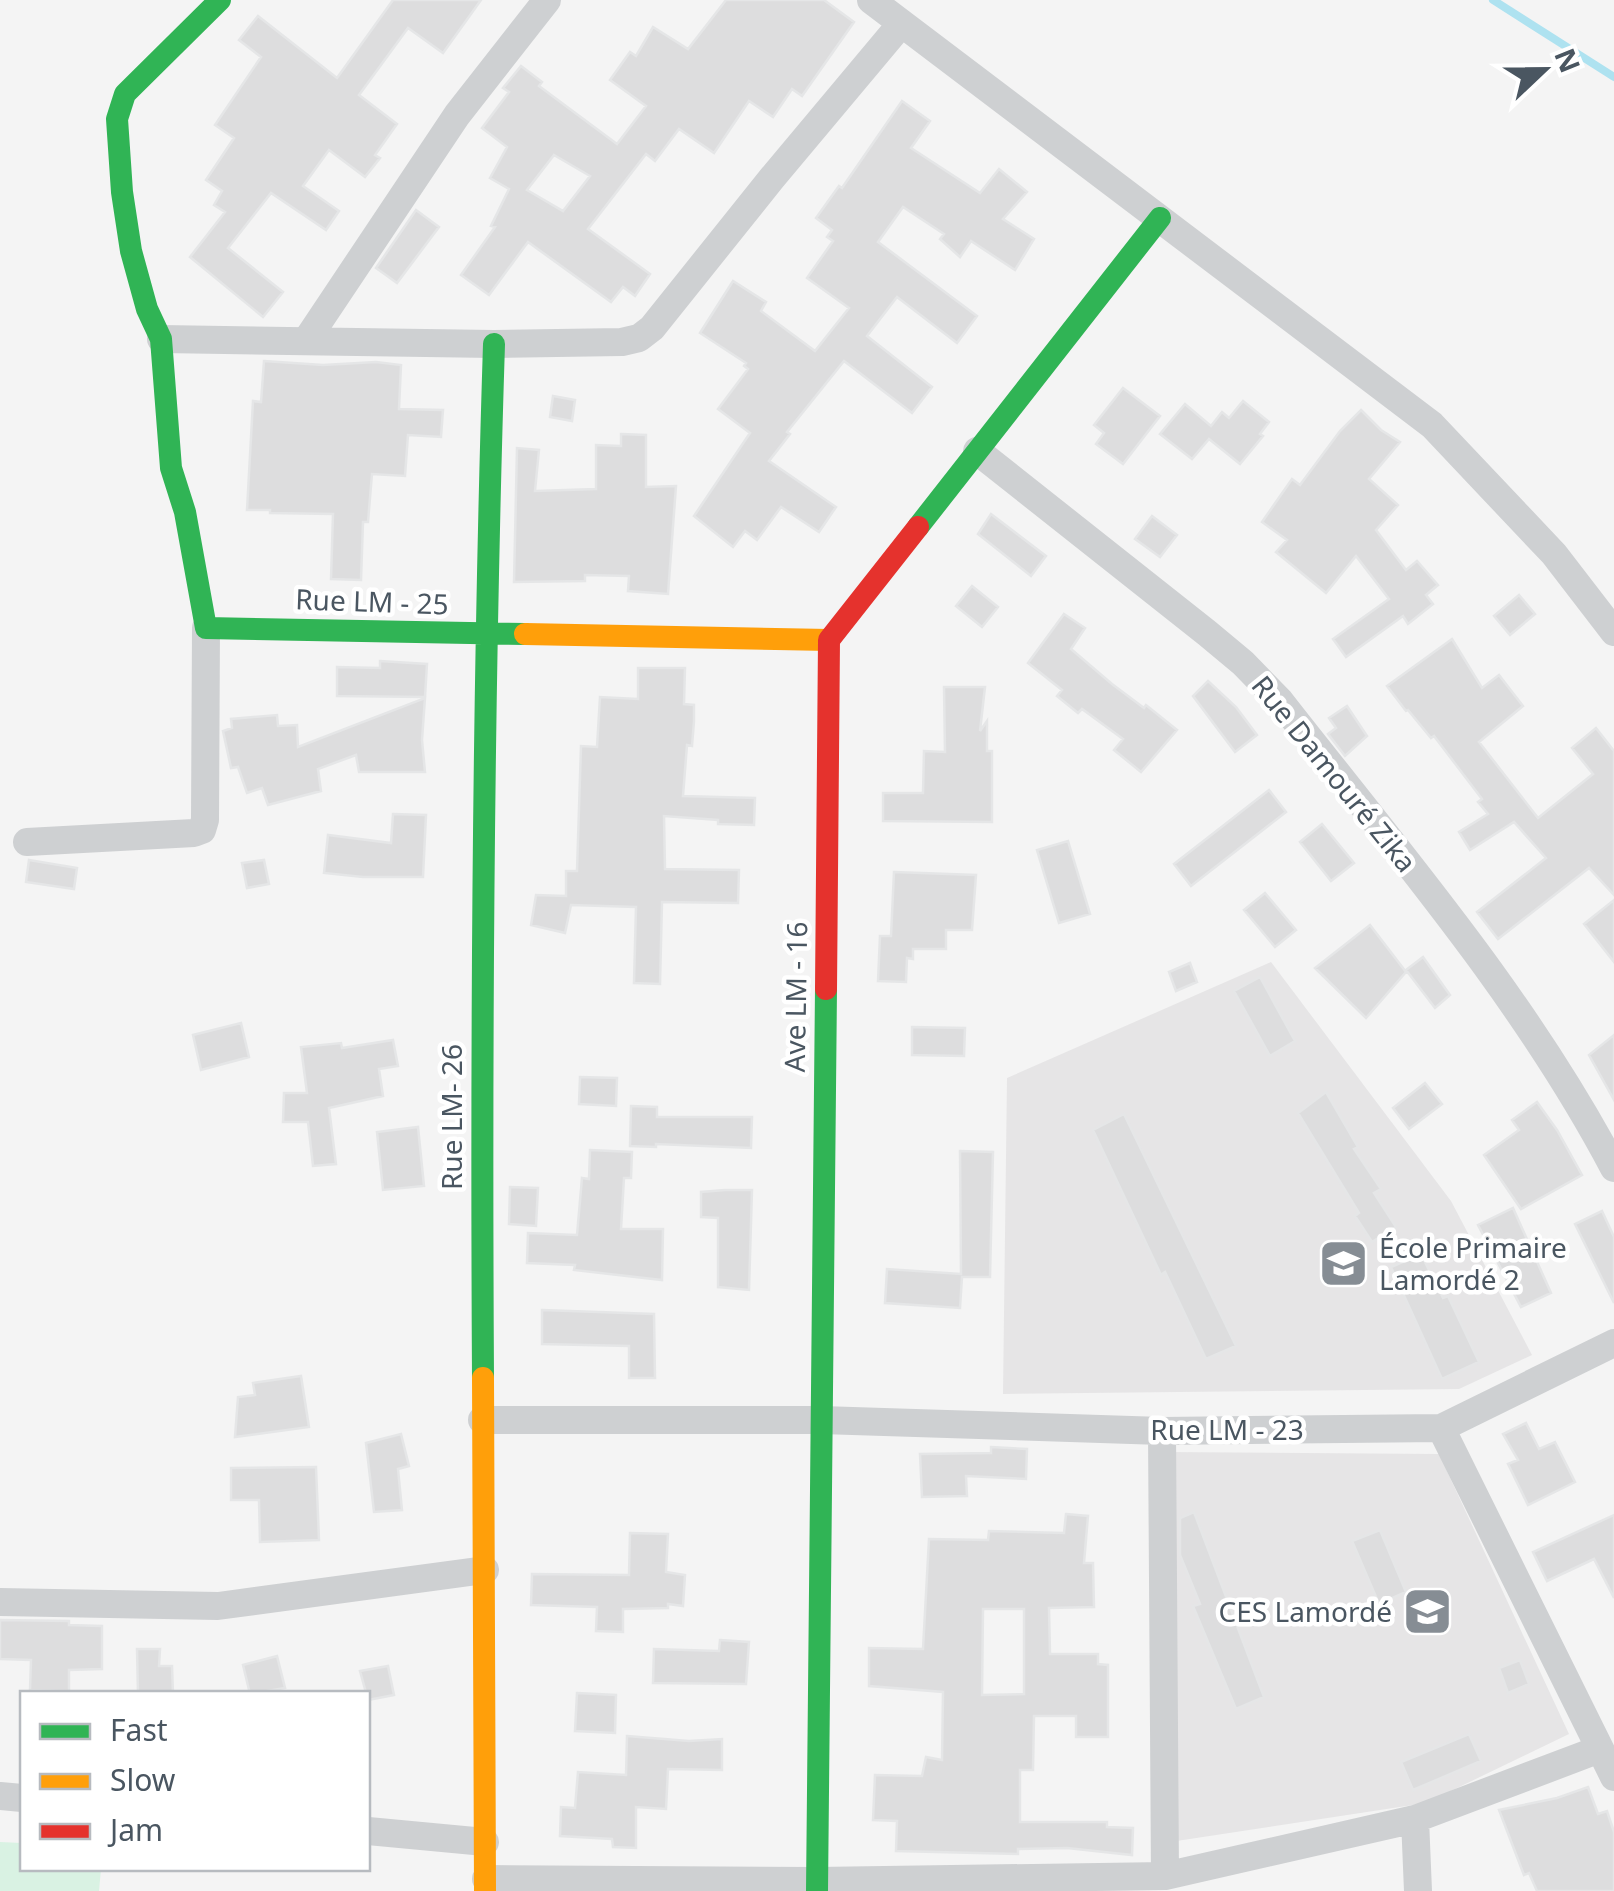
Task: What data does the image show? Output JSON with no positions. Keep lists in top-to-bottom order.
{
  "streets": {
    "street": [
      "Rue LM - 25",
      "Rue Damouré Zika",
      "Ave LM - 16",
      "Rue LM- 26",
      "Rue LM - 23"
    ]
  },
  "crossings": [
    ["Rue LM - 25", "Ave LM - 16"],
    ["Rue LM - 25", "Rue LM- 26"],
    ["Ave LM - 16", "Rue LM - 23"],
    ["Rue LM- 26", "Rue LM - 23"]
  ],
  "places": {
    "school or university": ["École Primaire Lamordé 2", "CES Lamordé"]
  },
  "legend": ["Fast", "Slow", "Jam"],
  "north": "right"
}
